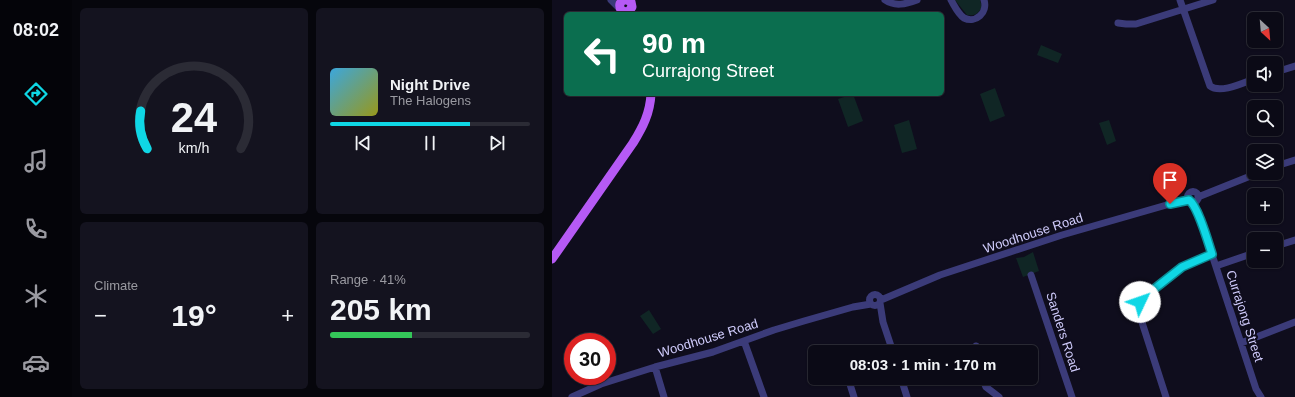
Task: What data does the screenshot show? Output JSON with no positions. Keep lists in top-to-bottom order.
{
  "streets": {
    "street": ["Woodhouse Road", "Currajong Street", "Sanders Road"]
  },
  "crossings": [
    ["Woodhouse Road", "Currajong Street"]
  ],
  "north": "bottom right",
  "page": {
    "tabs": "08:02",
    "map_buttons": ["+", "−"],
    "turn": ["90 m", "Currajong Street"],
    "song": ["Night Drive", "The Halogens"],
    "tile": [
      "Climate",
      ["Range · 41%", "205 km"]
    ],
    "heat": ["−", "19°", "+"],
    "limit": "30",
    "trip": "08:03 · 1 min · 170 m",
    "gauge": ["24", "km/h"]
  }
}
